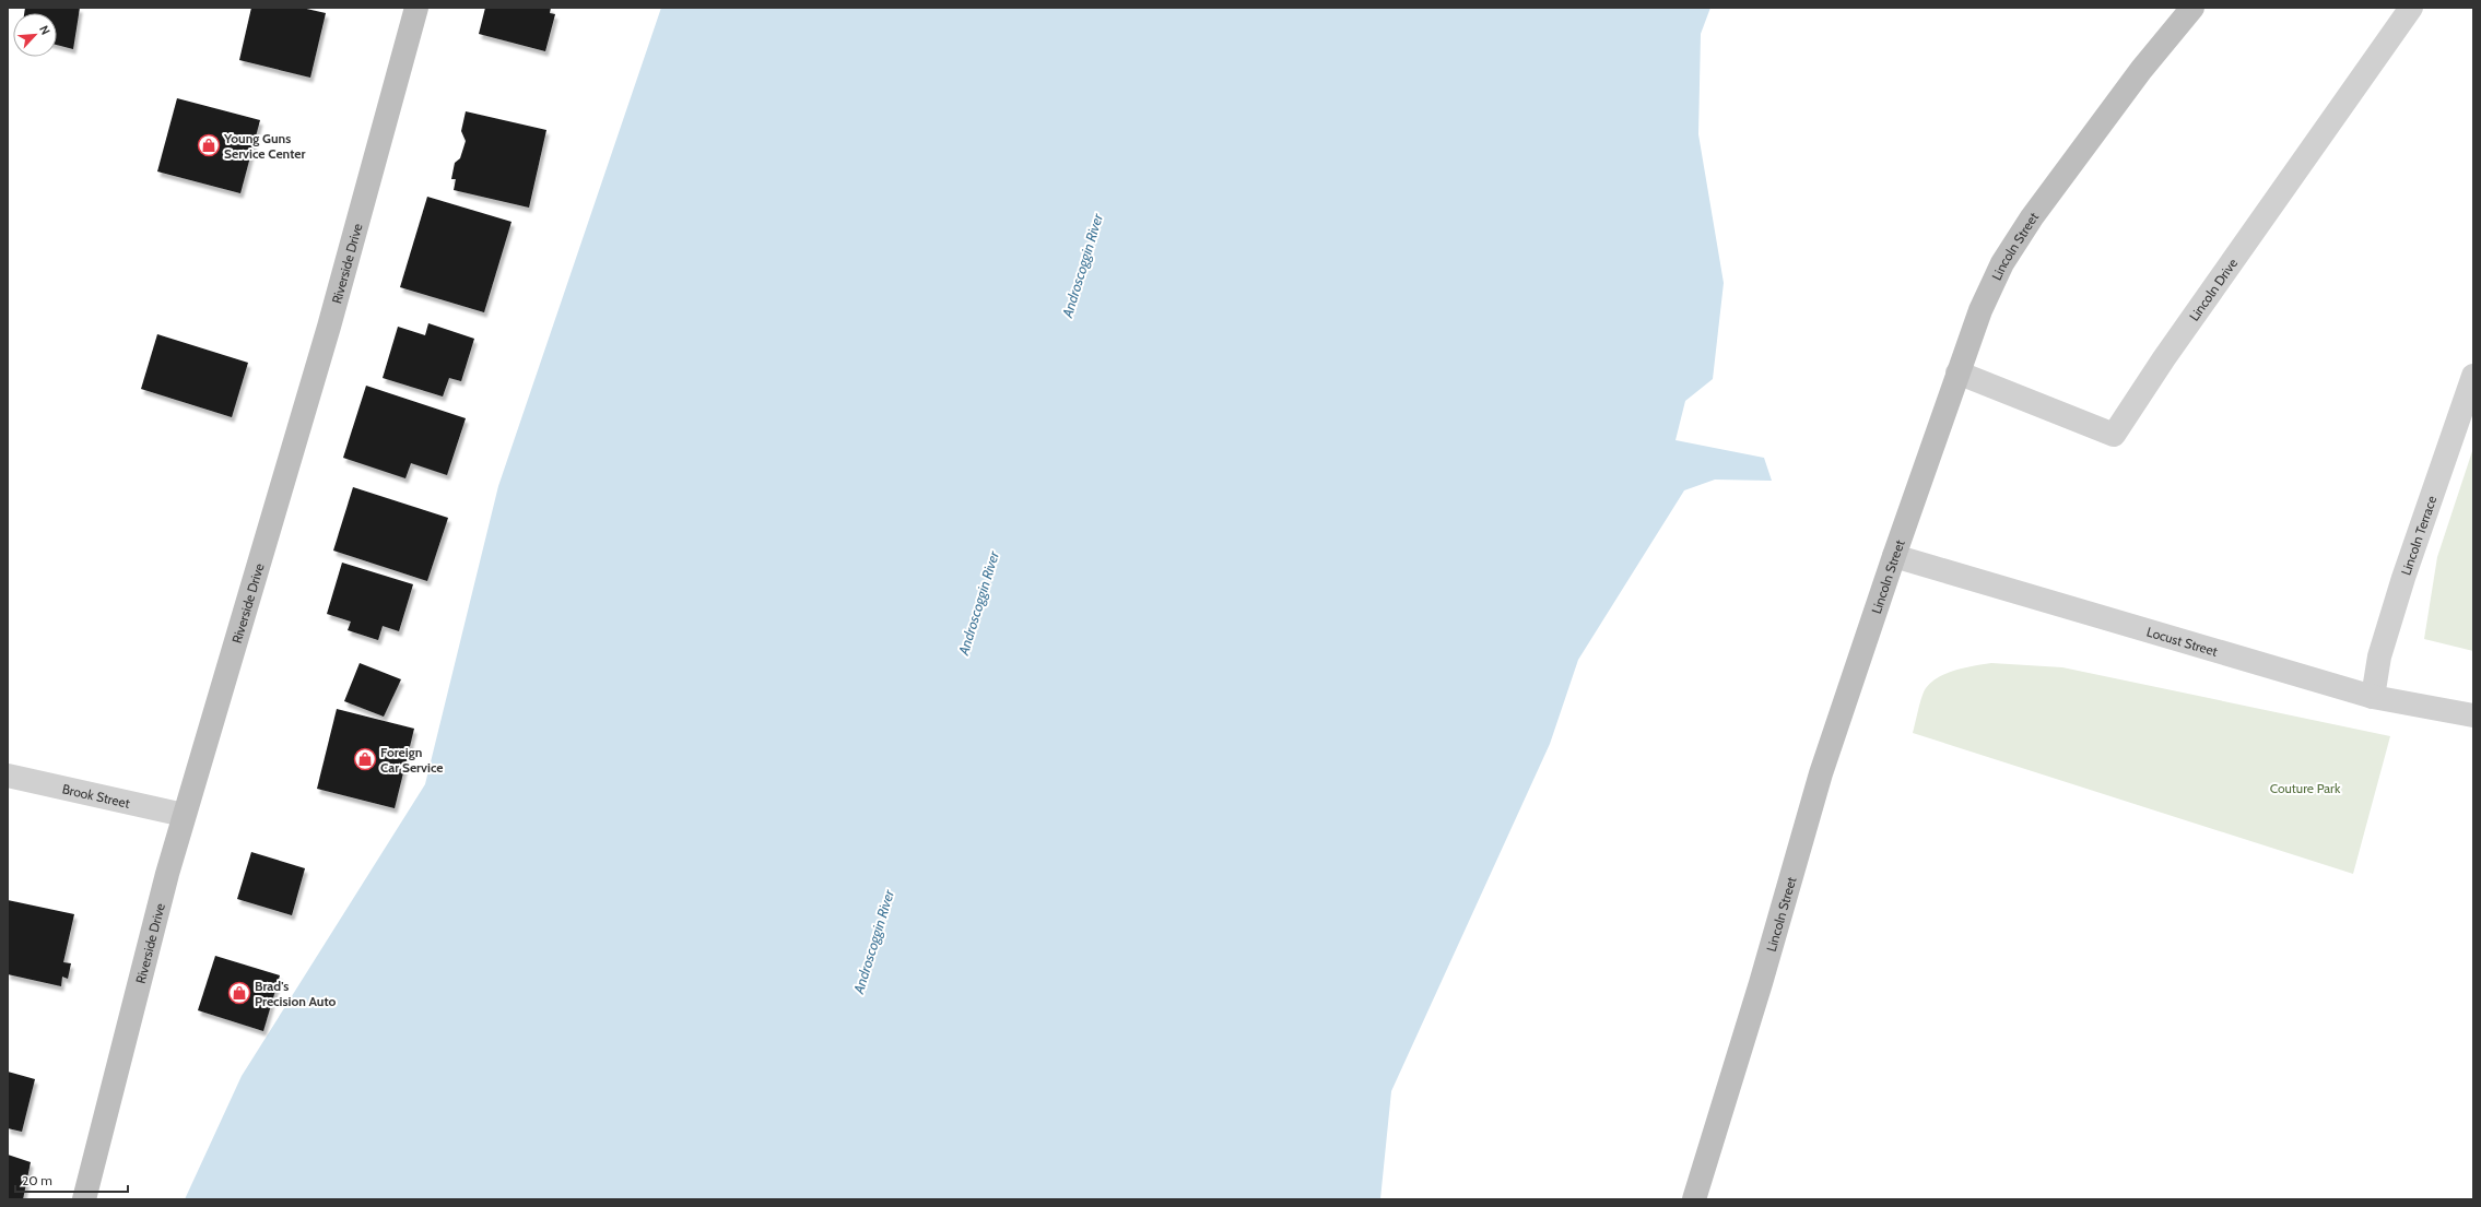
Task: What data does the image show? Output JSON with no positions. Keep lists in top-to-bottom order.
{
  "streets": {
    "main road": ["Lincoln Street", "Riverside Drive"],
    "street": [
      "Lincoln Drive",
      "Lincoln Terrace",
      "Locust Street",
      "Brook Street"
    ]
  },
  "crossings": [
    ["Lincoln Street", "Lincoln Drive"],
    ["Lincoln Street", "Locust Street"],
    ["Riverside Drive", "Brook Street"],
    ["Lincoln Terrace", "Locust Street"]
  ],
  "water": ["Androscoggin River"],
  "parks": ["Couture Park"],
  "places": {
    "shop": ["Young Guns Service Center", "Foreign Car Service", "Brad's Precision Auto"]
  },
  "scale_bar": "20 m",
  "north": "top right"
}
